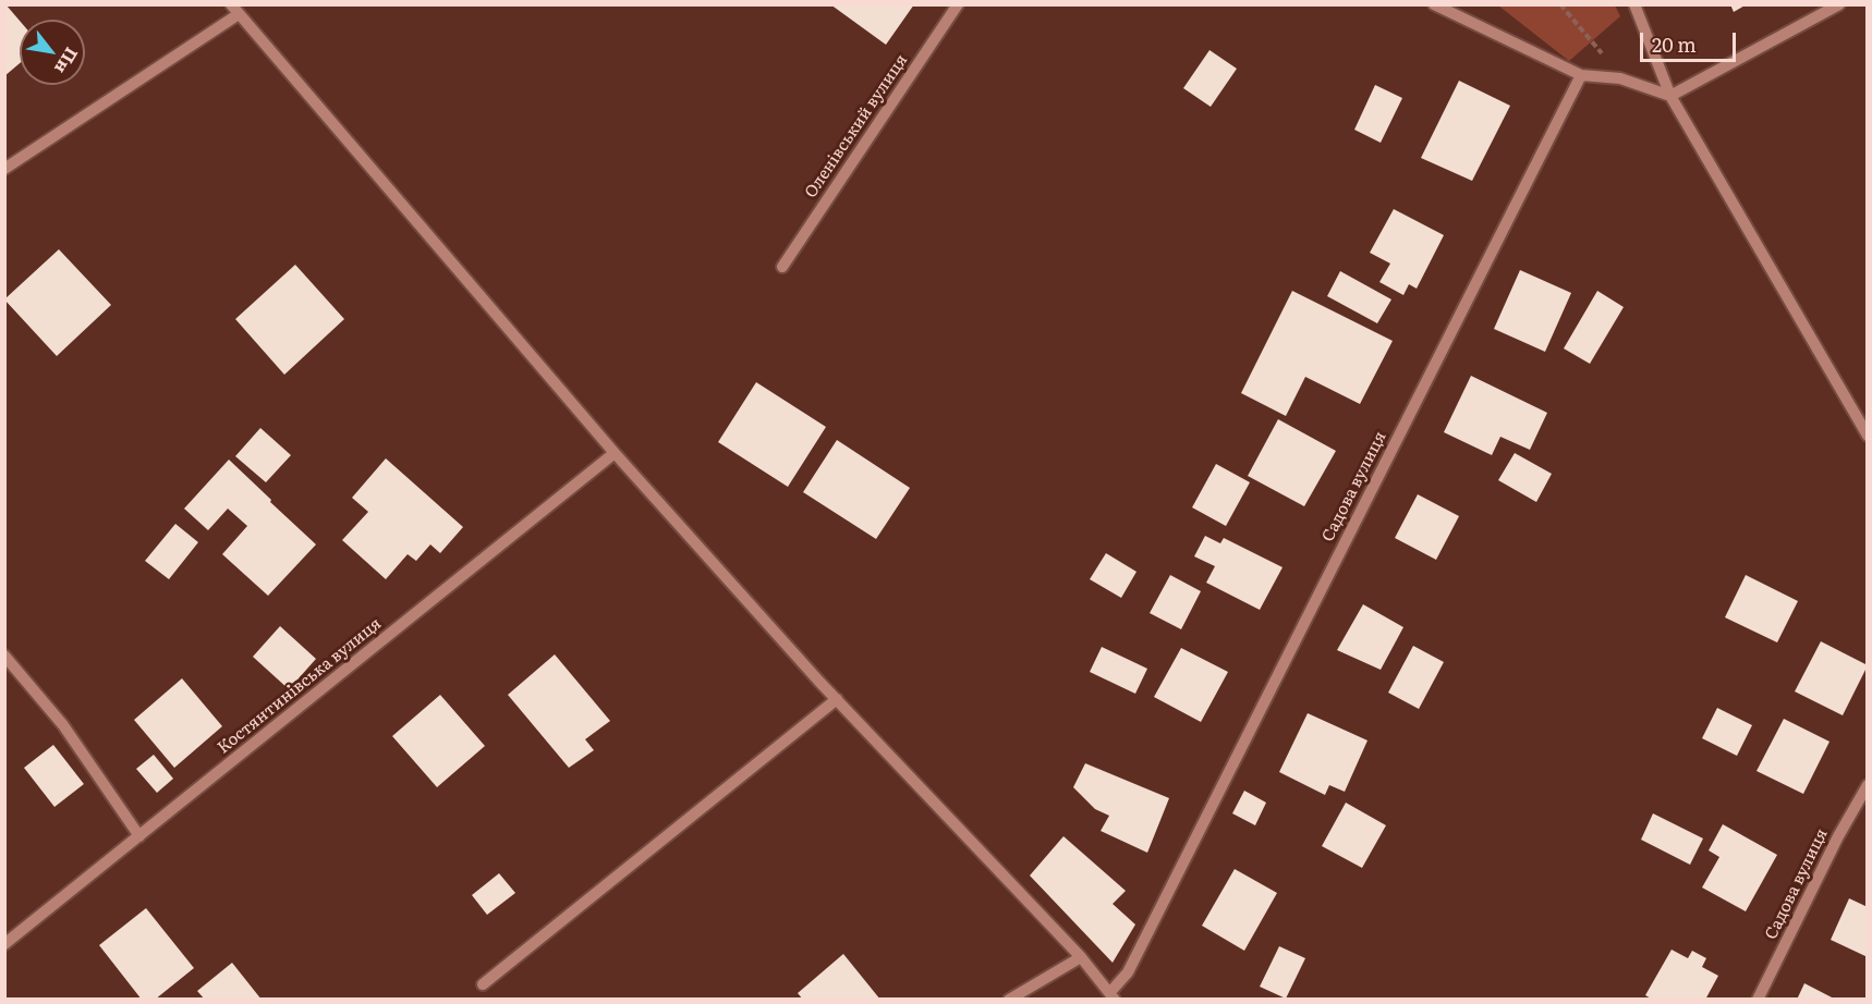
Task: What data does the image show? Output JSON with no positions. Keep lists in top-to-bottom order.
{
  "streets": {
    "street": ["Оленівський вулиця", "Садова вулиця", "Костянтинівська вулиця"]
  },
  "scale_bar": "20 m",
  "north": "bottom right"
}
